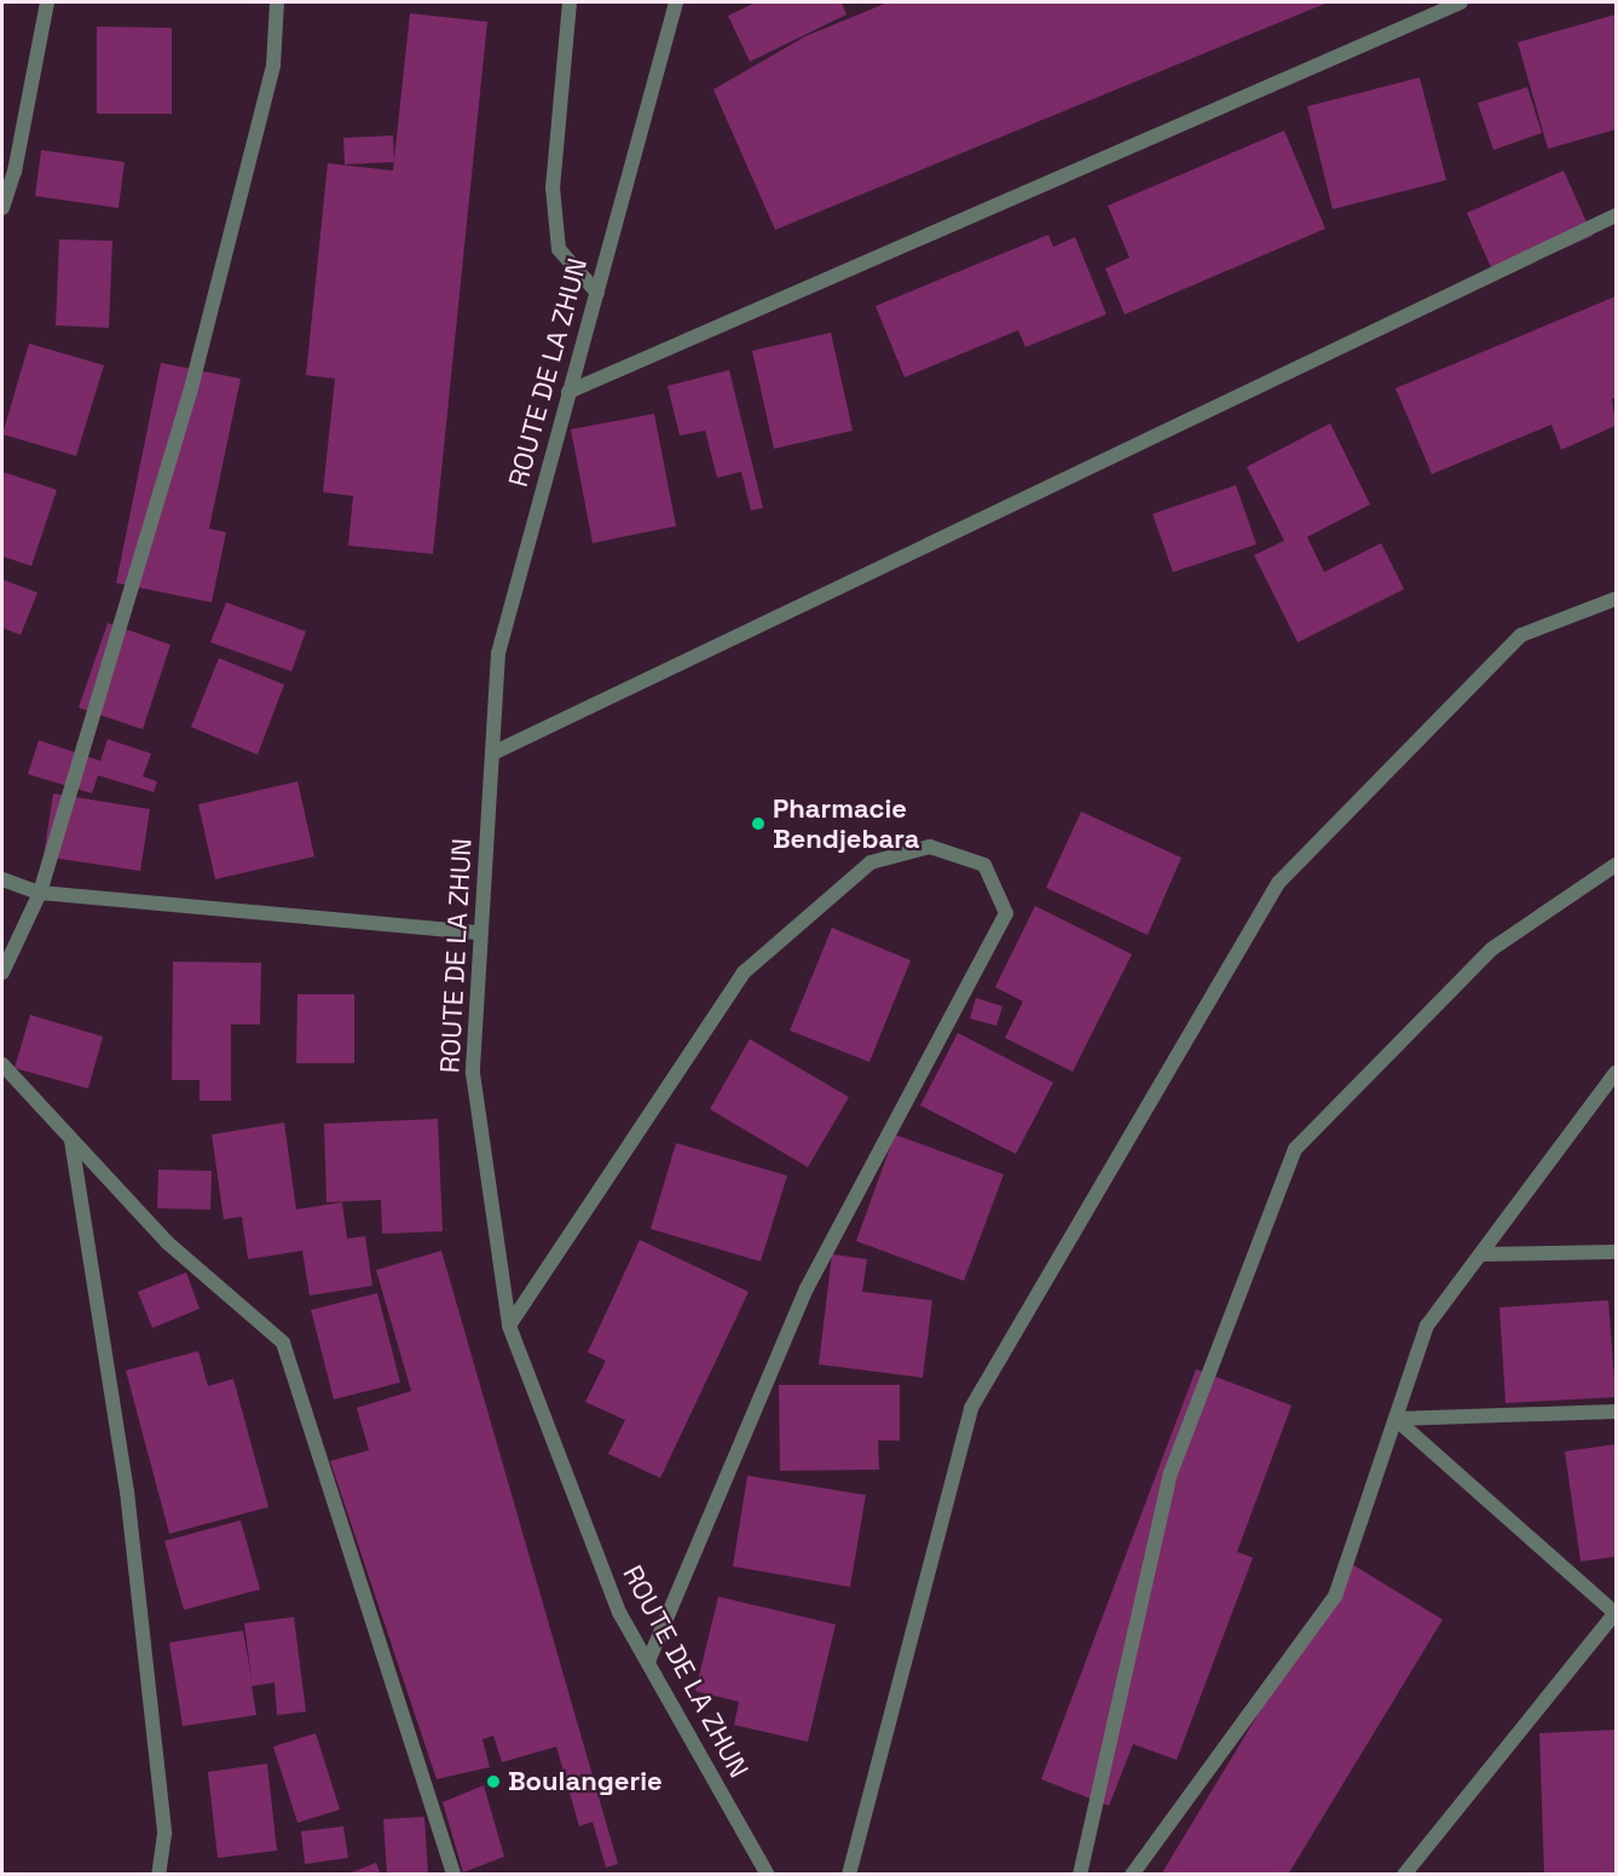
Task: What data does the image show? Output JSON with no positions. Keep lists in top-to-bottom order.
{
  "streets": {
    "street": ["ROUTE DE LA ZHUN"]
  },
  "places": ["Pharmacie Bendjebara", "Boulangerie"]
}
